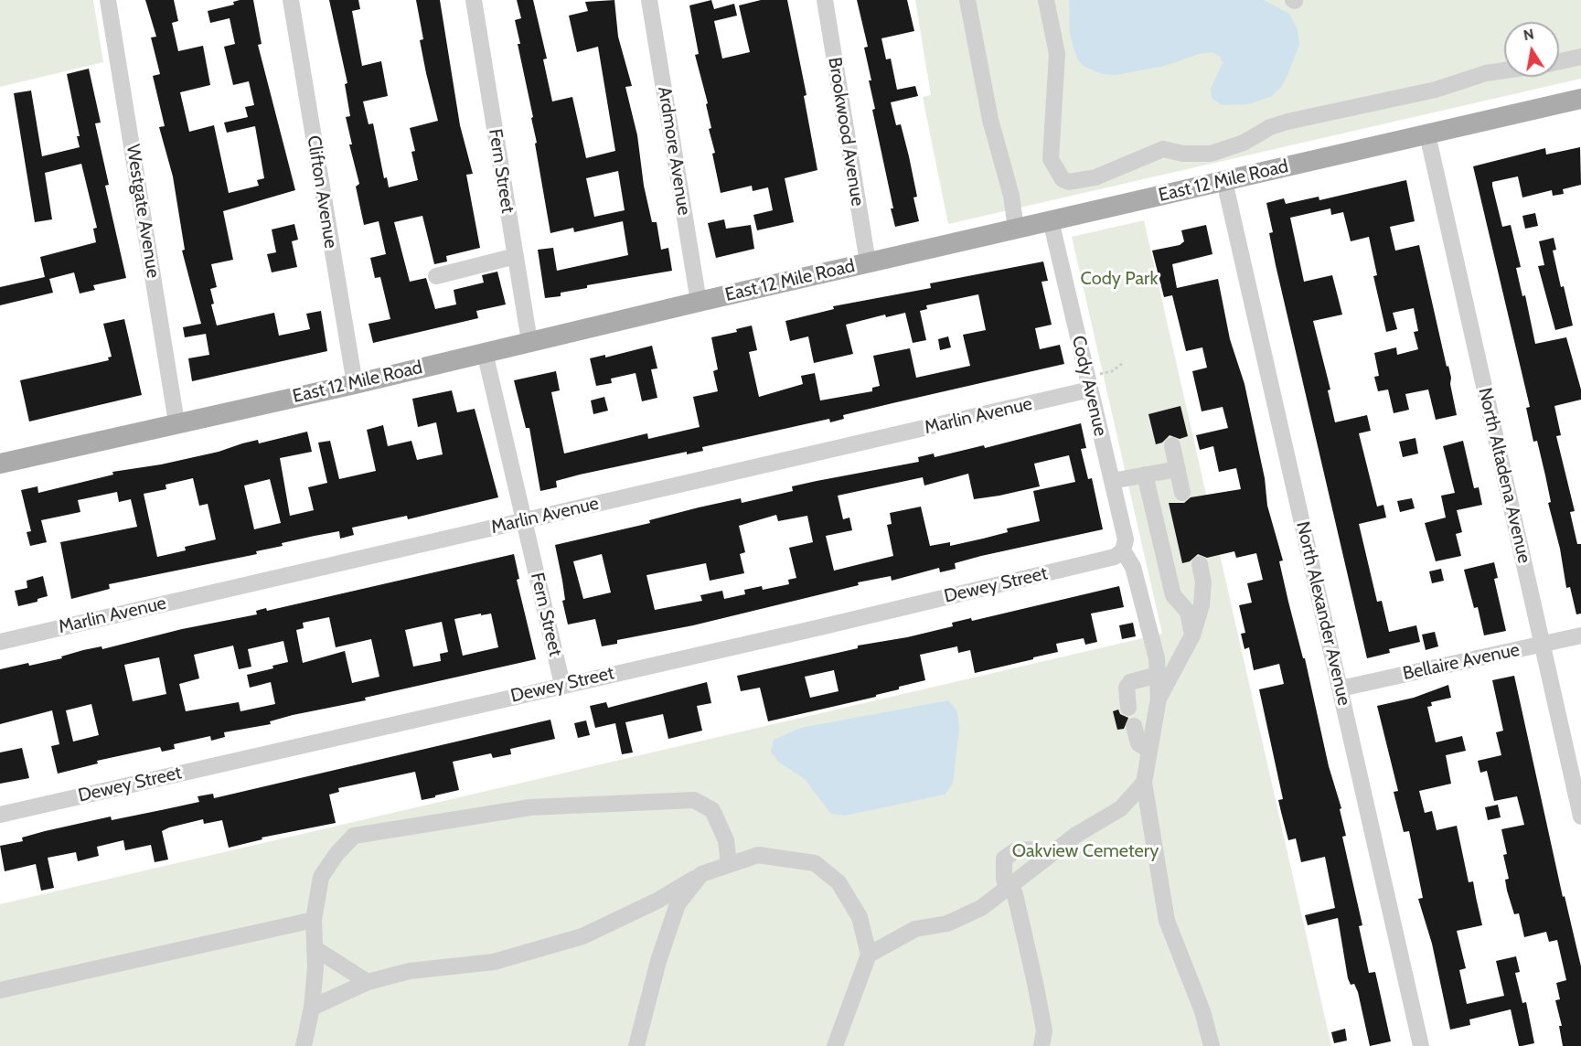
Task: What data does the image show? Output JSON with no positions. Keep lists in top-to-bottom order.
{
  "streets": {
    "main road": ["East 12 Mile Road"],
    "street": [
      "Brookwood Avenue",
      "Ardmore Avenue",
      "Fern Street",
      "Clifton Avenue",
      "Westgate Avenue",
      "Cody Avenue",
      "Marlin Avenue",
      "North Altadena Avenue",
      "Dewey Street",
      "North Alexander Avenue",
      "Bellaire Avenue"
    ]
  },
  "crossings": [
    ["Brookwood Avenue", "East 12 Mile Road"],
    ["Ardmore Avenue", "East 12 Mile Road"],
    ["Fern Street", "East 12 Mile Road"],
    ["Fern Street", "Marlin Avenue"],
    ["Fern Street", "Dewey Street"],
    ["East 12 Mile Road", "Clifton Avenue"],
    ["East 12 Mile Road", "Westgate Avenue"],
    ["East 12 Mile Road", "Cody Avenue"],
    ["East 12 Mile Road", "North Altadena Avenue"],
    ["East 12 Mile Road", "North Alexander Avenue"],
    ["Cody Avenue", "Marlin Avenue"],
    ["Cody Avenue", "Dewey Street"],
    ["North Altadena Avenue", "Bellaire Avenue"],
    ["North Alexander Avenue", "Bellaire Avenue"]
  ],
  "parks": ["Cody Park", "Oakview Cemetery"],
  "north": "top"
}
